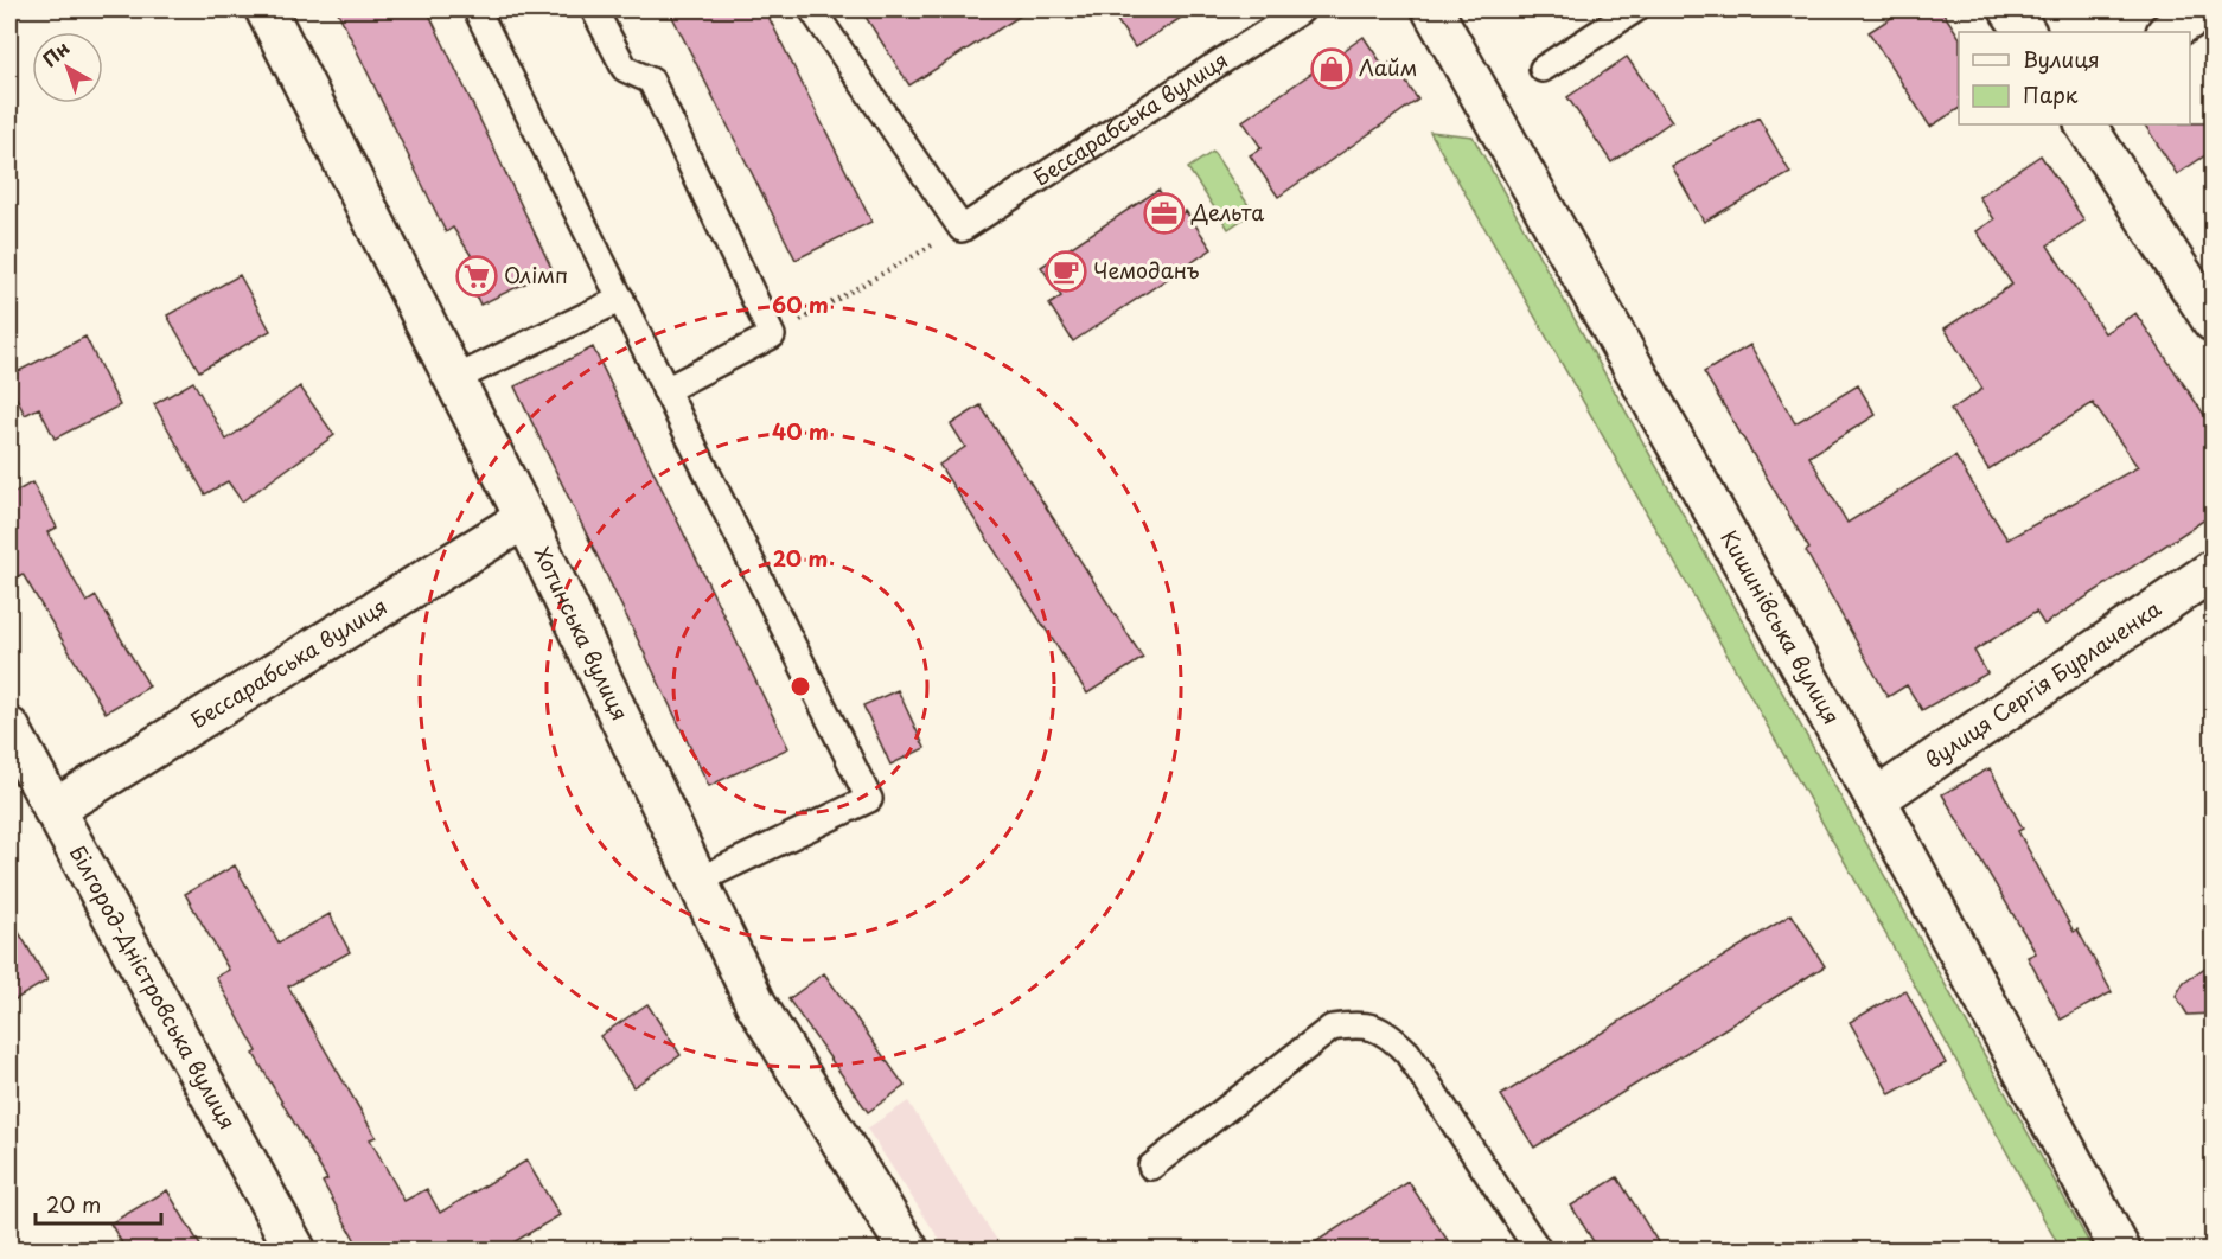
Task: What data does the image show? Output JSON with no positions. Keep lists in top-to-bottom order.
{
  "streets": {
    "street": [
      "Бессарабська вулиця",
      "Кишинівська вулиця",
      "Хотинська вулиця",
      "вулиця Сергія Бурлаченка",
      "Білгород-Дністровська вулиця"
    ]
  },
  "crossings": [
    ["Бессарабська вулиця", "Хотинська вулиця"],
    ["Бессарабська вулиця", "Білгород-Дністровська вулиця"],
    ["Кишинівська вулиця", "вулиця Сергія Бурлаченка"]
  ],
  "places": {
    "shop": ["Лайм"],
    "office": ["Дельта"],
    "cafe": ["Чемоданъ"],
    "supermarket": ["Олімп"]
  },
  "legend": ["Вулиця", "Парк"],
  "scale_bar": "20 m",
  "north": "top left",
  "rings": ["60 m", "40 m", "20 m"]
}
